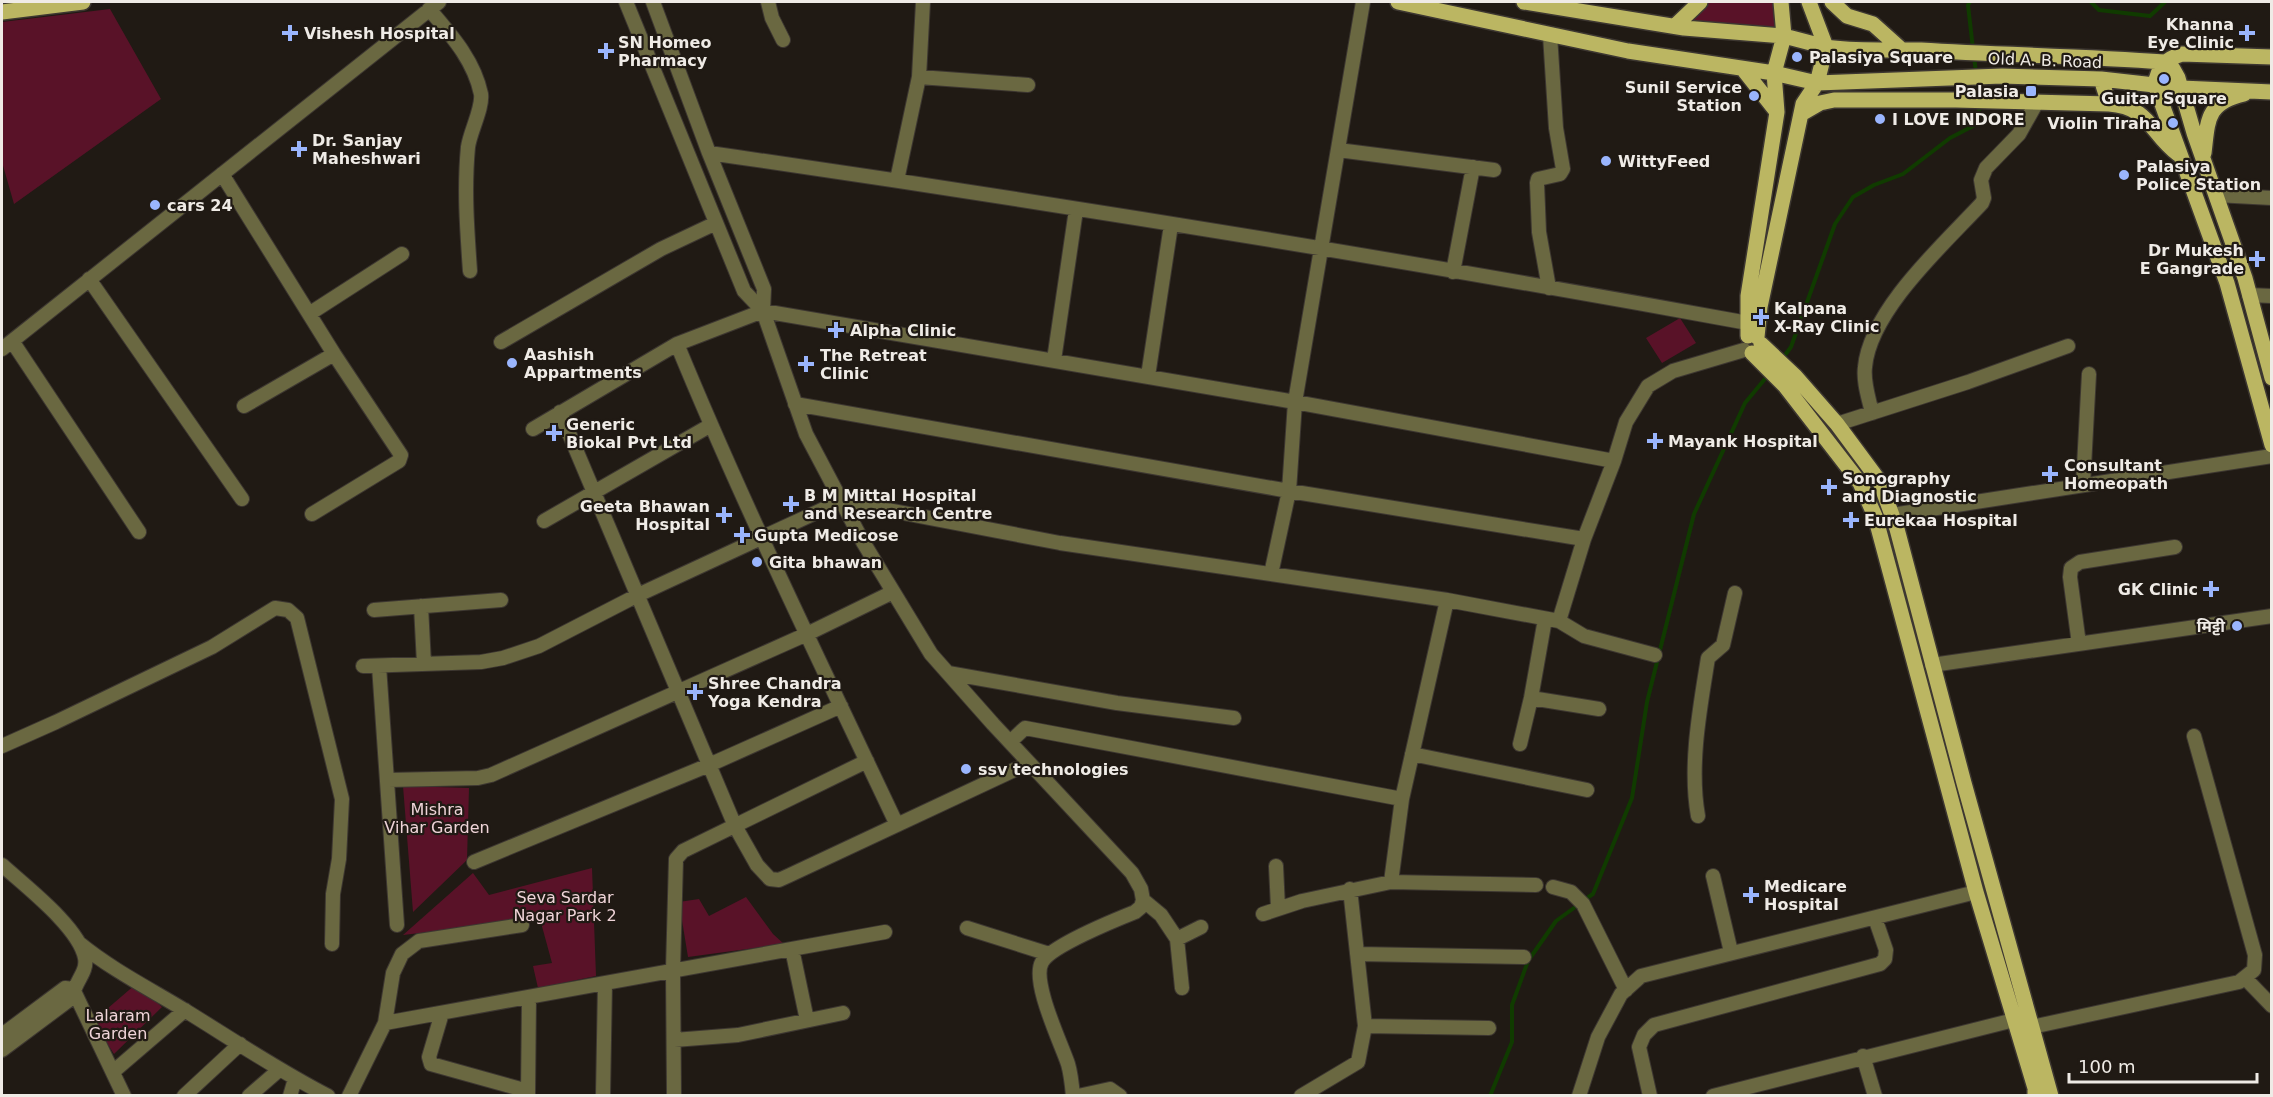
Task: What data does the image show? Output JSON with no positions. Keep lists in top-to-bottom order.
{
  "streets": {
    "main road": ["Old A. B. Road"]
  },
  "parks": ["Mishra Vihar Garden", "Seva Sardar Nagar Park 2", "Lalaram Garden"],
  "places": {
    "health": [
      "Vishesh Hospital",
      "Khanna Eye Clinic",
      "SN Homeo Pharmacy",
      "Dr. Sanjay Maheshwari",
      "Dr Mukesh E Gangrade",
      "Kalpana X-Ray Clinic",
      "Alpha Clinic",
      "The Retreat Clinic",
      "Generic Biokal Pvt Ltd",
      "Mayank Hospital",
      "Consultant Homeopath",
      "Sonography and Diagnostic",
      "B M Mittal Hospital and Research Centre",
      "Geeta Bhawan Hospital",
      "Eurekaa Hospital",
      "Gupta Medicose",
      "GK Clinic",
      "Shree Chandra Yoga Kendra",
      "Medicare Hospital"
    ],
    "other": [
      "Palasiya Square",
      "Guitar Square",
      "Sunil Service Station",
      "I LOVE INDORE",
      "Violin Tiraha",
      "WittyFeed",
      "Palasiya Police Station",
      "cars 24",
      "Aashish Appartments",
      "Gita bhawan",
      "मिट्टी",
      "ssv technologies"
    ],
    "transit": ["Palasia"]
  },
  "scale_bar": "100 m"
}
